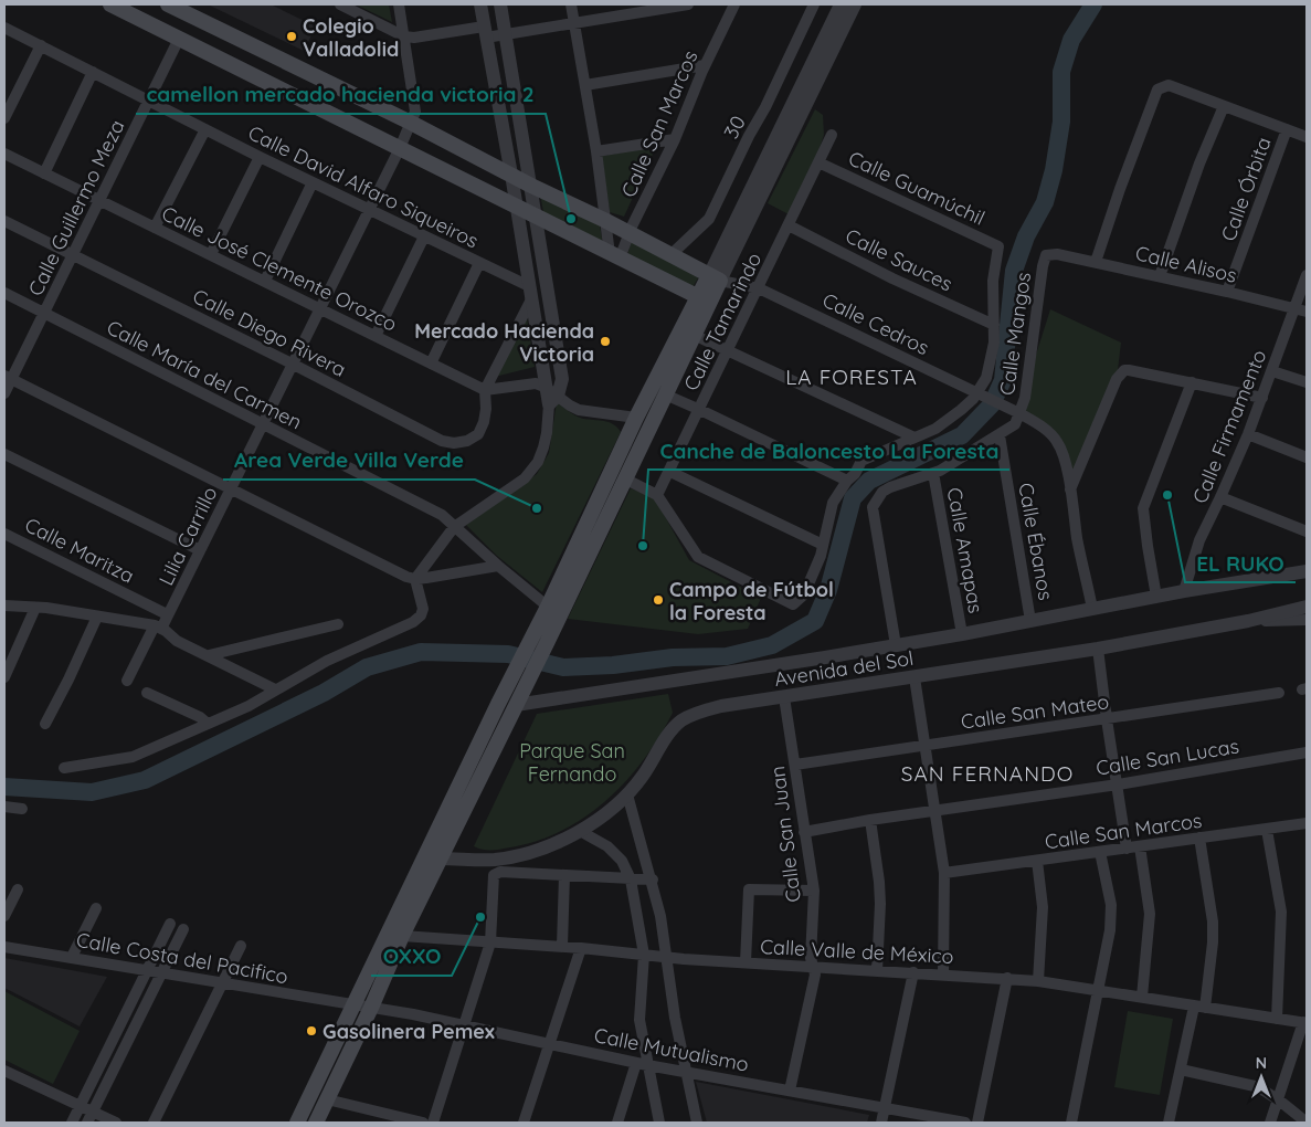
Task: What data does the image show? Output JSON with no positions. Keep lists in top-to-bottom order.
{
  "streets": {
    "street": [
      "Calle San Marcos",
      "30",
      "Calle David Alfaro Siqueiros",
      "Calle Guamúchil",
      "Calle Órbita",
      "Calle Guillermo Meza",
      "Calle Sauces",
      "Calle Alisos",
      "Calle José Clemente Orozco",
      "Calle Tamarindo",
      "Calle Cedros",
      "Calle Diego Rivera",
      "Calle Mangos",
      "Calle María del Carmen",
      "Calle Firmamento",
      "Lilia Carrillo",
      "Calle Ébanos",
      "Calle Maritza",
      "Calle Amapas",
      "Avenida del Sol",
      "Calle San Mateo",
      "Calle San Lucas",
      "Calle San Juan",
      "Calle Valle de México",
      "Calle Costa del Pacifico",
      "Calle Mutualismo"
    ]
  },
  "crossings": [
    ["Calle David Alfaro Siqueiros", "Calle Guillermo Meza"],
    ["Calle David Alfaro Siqueiros", "Lilia Carrillo"],
    ["Calle Guamúchil", "Calle Tamarindo"],
    ["Calle Guamúchil", "Calle Mangos"],
    ["Calle Órbita", "Calle Alisos"],
    ["Calle Guillermo Meza", "Calle José Clemente Orozco"],
    ["Calle Guillermo Meza", "Calle Diego Rivera"],
    ["Calle Guillermo Meza", "Calle María del Carmen"],
    ["Calle Sauces", "Calle Tamarindo"],
    ["Calle Sauces", "Calle Mangos"],
    ["Calle Alisos", "Calle Mangos"],
    ["Calle Alisos", "Calle Firmamento"],
    ["Calle José Clemente Orozco", "Calle Diego Rivera"],
    ["Calle José Clemente Orozco", "Lilia Carrillo"],
    ["Calle Tamarindo", "Calle Cedros"],
    ["Calle Tamarindo", "Calle Mangos"],
    ["Calle Cedros", "Calle Mangos"],
    ["Calle Cedros", "Avenida del Sol"],
    ["Calle Diego Rivera", "Lilia Carrillo"],
    ["Calle Mangos", "Calle Ébanos"],
    ["Calle Mangos", "Calle Amapas"],
    ["Calle Mangos", "Avenida del Sol"],
    ["Calle María del Carmen", "Lilia Carrillo"],
    ["Calle Firmamento", "Avenida del Sol"],
    ["Lilia Carrillo", "Calle Maritza"],
    ["Calle Ébanos", "Avenida del Sol"],
    ["Calle Amapas", "Avenida del Sol"],
    ["Avenida del Sol", "Calle San Juan"],
    ["Calle San Mateo", "Calle San Juan"],
    ["Calle San Lucas", "Calle San Juan"],
    ["Calle San Juan", "Calle Valle de México"],
    ["Calle San Juan", "Calle Mutualismo"],
    ["Calle Costa del Pacifico", "Calle Mutualismo"]
  ],
  "districts": ["LA FORESTA", "SAN FERNANDO"],
  "parks": ["Parque San Fernando"],
  "places": [
    "Colegio Valladolid",
    "camellon mercado hacienda victoria 2",
    "Mercado Hacienda Victoria",
    "EL RUKO",
    "Area Verde Villa Verde",
    "Canche de Baloncesto La Foresta",
    "Campo de Fútbol la Foresta",
    "OXXO",
    "Gasolinera Pemex"
  ],
  "north": "top"
}
